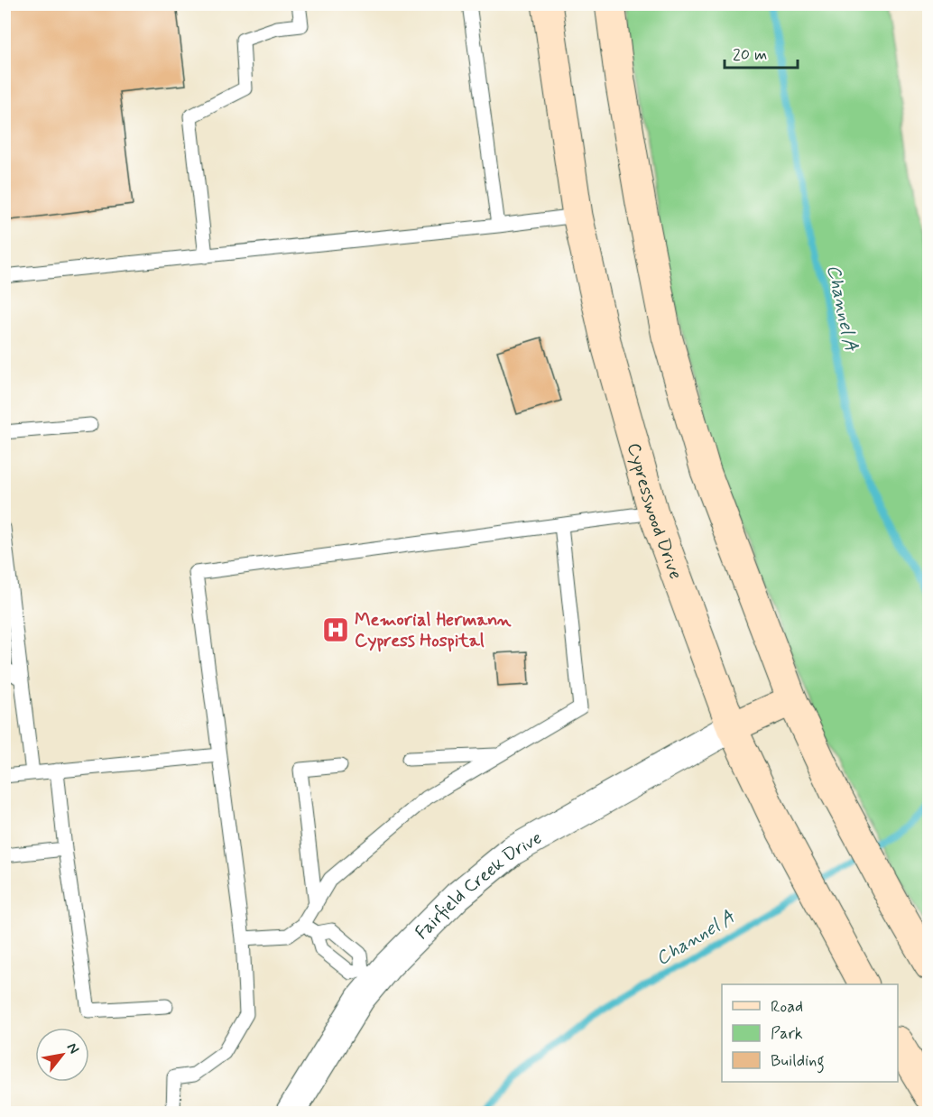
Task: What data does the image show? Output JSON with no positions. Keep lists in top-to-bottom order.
{
  "streets": {
    "main road": ["Cypresswood Drive"],
    "street": ["Fairfield Creek Drive"]
  },
  "crossings": [
    ["Cypresswood Drive", "Fairfield Creek Drive"]
  ],
  "water": ["Channel A"],
  "places": {
    "hospital": ["Memorial Hermann Cypress Hospital"]
  },
  "legend": ["Road", "Park", "Building"],
  "scale_bar": "20 m",
  "north": "top right"
}
